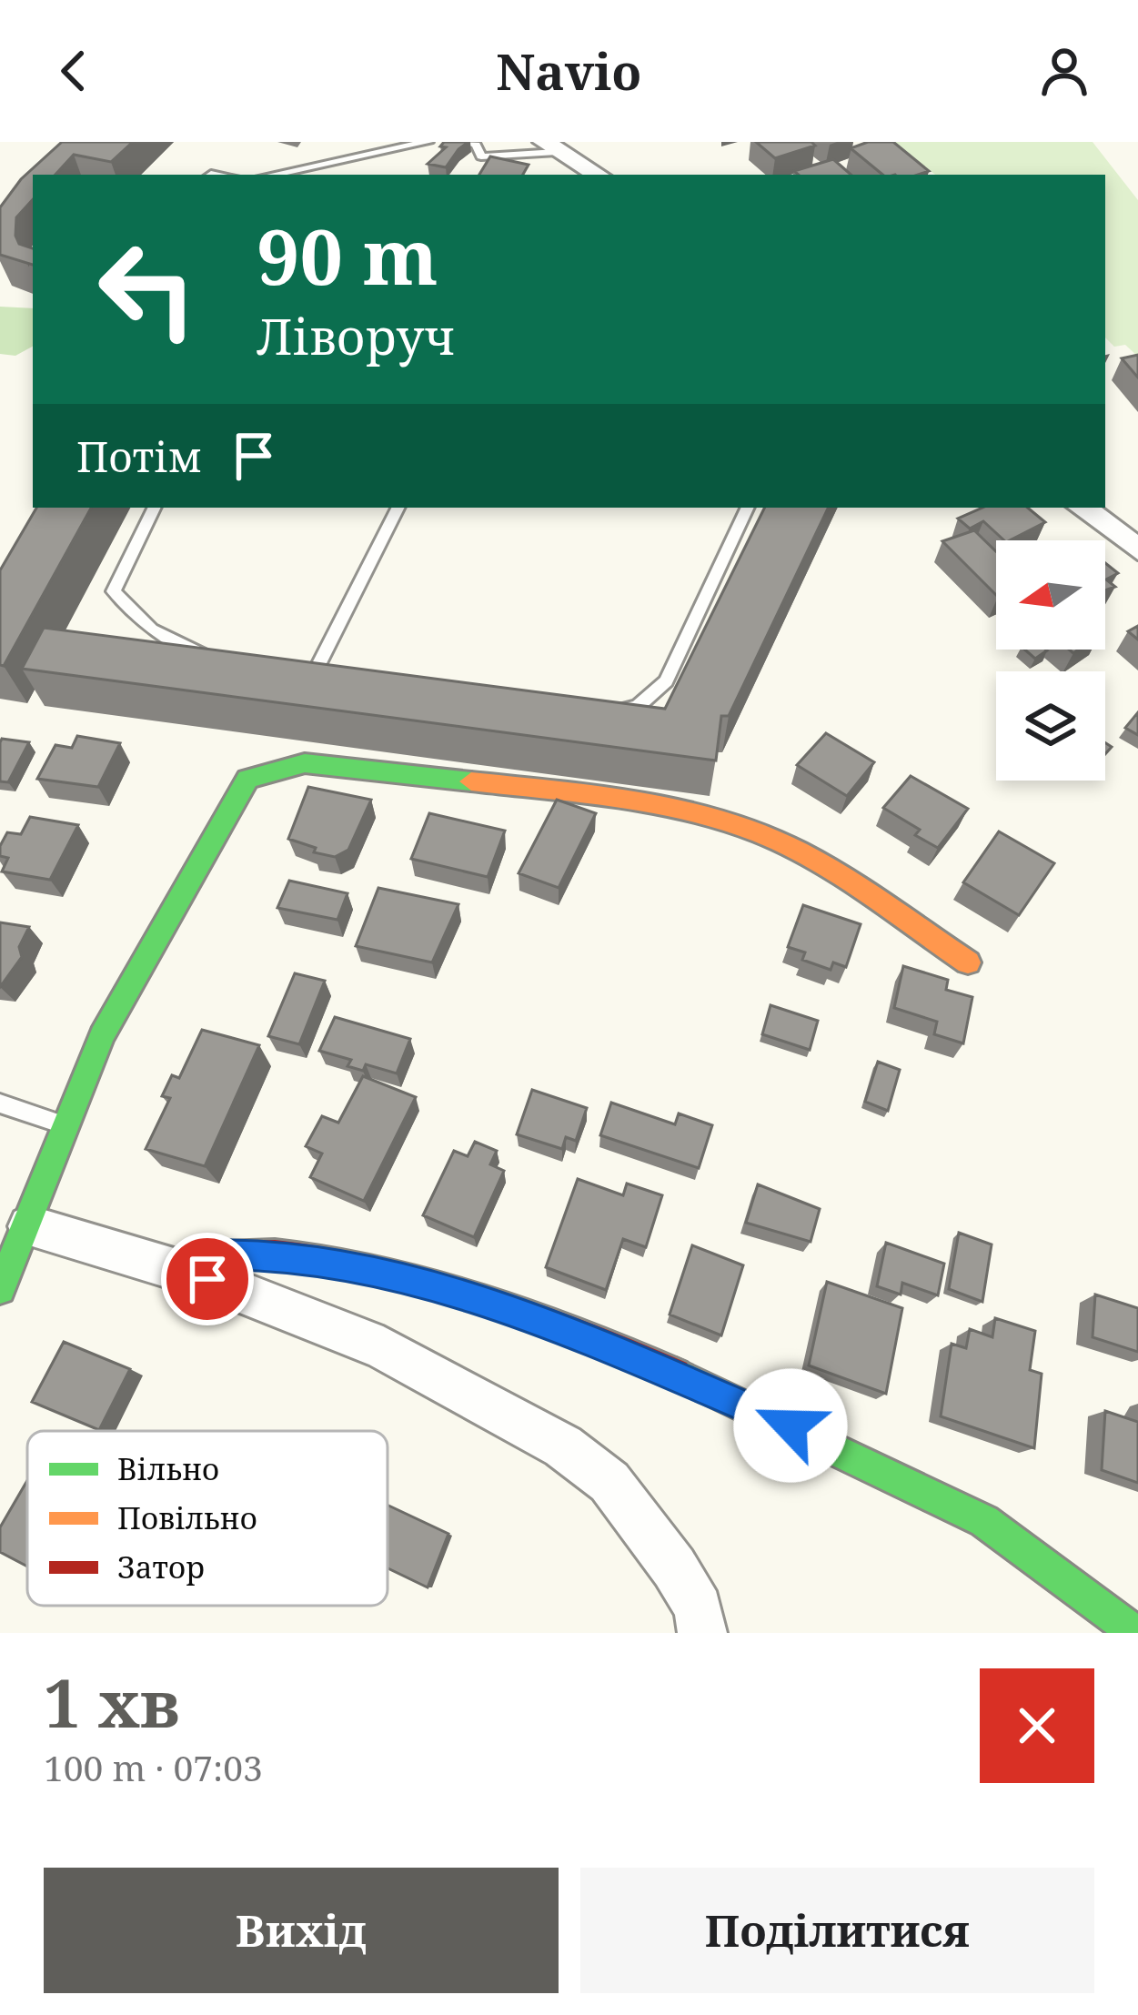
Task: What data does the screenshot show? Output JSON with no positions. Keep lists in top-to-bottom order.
{
  "legend": ["Вільно", "Повільно", "Затор"],
  "north": "left",
  "page": {
    "header": "Navio",
    "turn": ["90 m", "Ліворуч"],
    "then": "Потім",
    "heading": ["1 хв", "100 m · 07:03"],
    "buttons": ["Вихід", "Поділитися"]
  }
}
